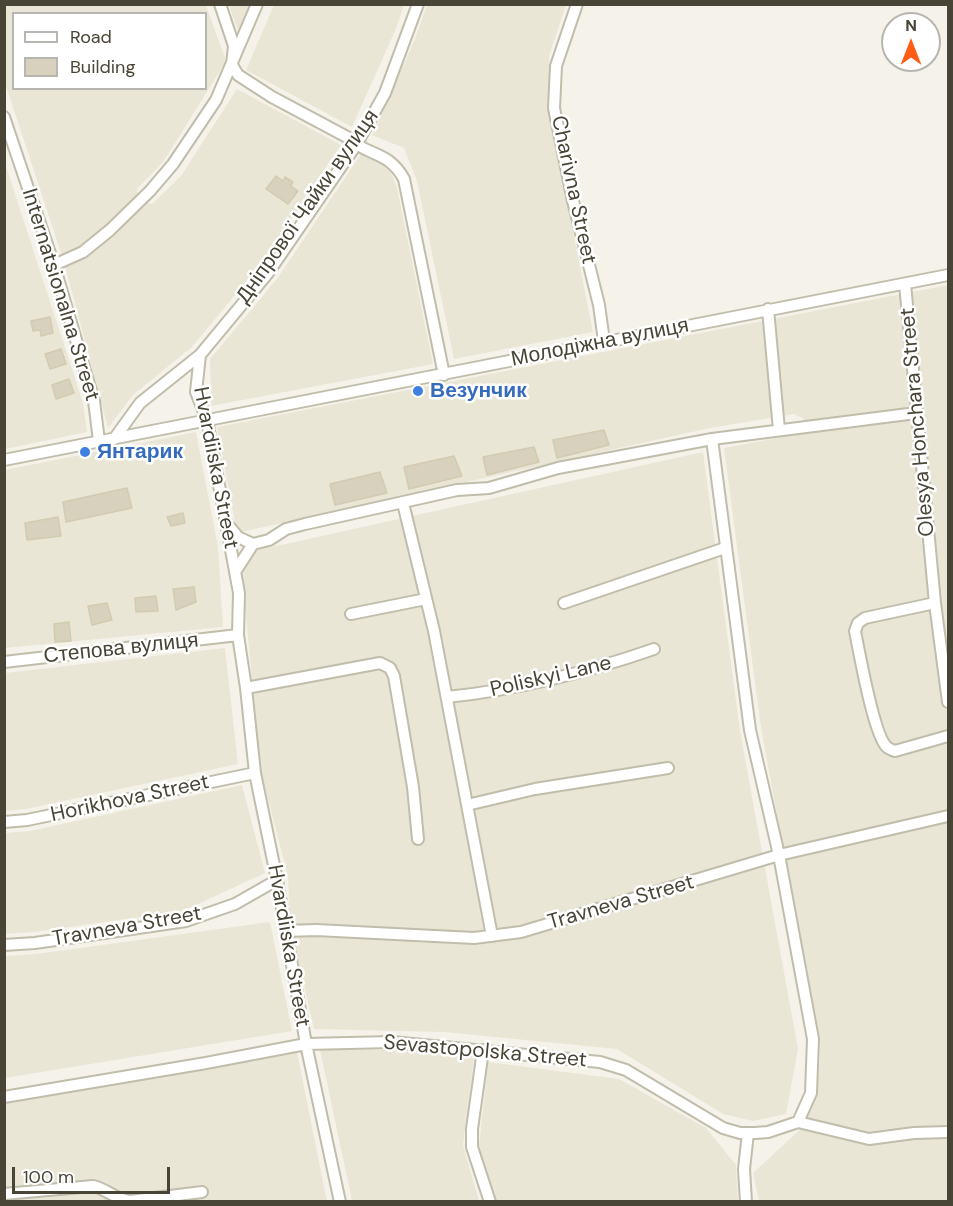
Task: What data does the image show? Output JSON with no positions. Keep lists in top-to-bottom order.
{
  "streets": {
    "street": [
      "Charivna Street",
      "Дніпрової Чайки вулиця",
      "Internatsionalna Street",
      "Молодіжна вулиця",
      "Olesya Honchara Street",
      "Hvardiiska Street",
      "Степова вулиця",
      "Poliskyi Lane",
      "Horikhova Street",
      "Travneva Street",
      "Sevastopolska Street"
    ]
  },
  "crossings": [
    ["Charivna Street", "Молодіжна вулиця"],
    ["Дніпрової Чайки вулиця", "Молодіжна вулиця"],
    ["Дніпрової Чайки вулиця", "Hvardiiska Street"],
    ["Internatsionalna Street", "Молодіжна вулиця"],
    ["Молодіжна вулиця", "Olesya Honchara Street"],
    ["Молодіжна вулиця", "Hvardiiska Street"],
    ["Hvardiiska Street", "Степова вулиця"],
    ["Hvardiiska Street", "Horikhova Street"],
    ["Hvardiiska Street", "Travneva Street"],
    ["Hvardiiska Street", "Sevastopolska Street"]
  ],
  "places": ["Везунчик", "Янтарик"],
  "legend": ["Road", "Building"],
  "scale_bar": "100 m",
  "north": "top"
}
